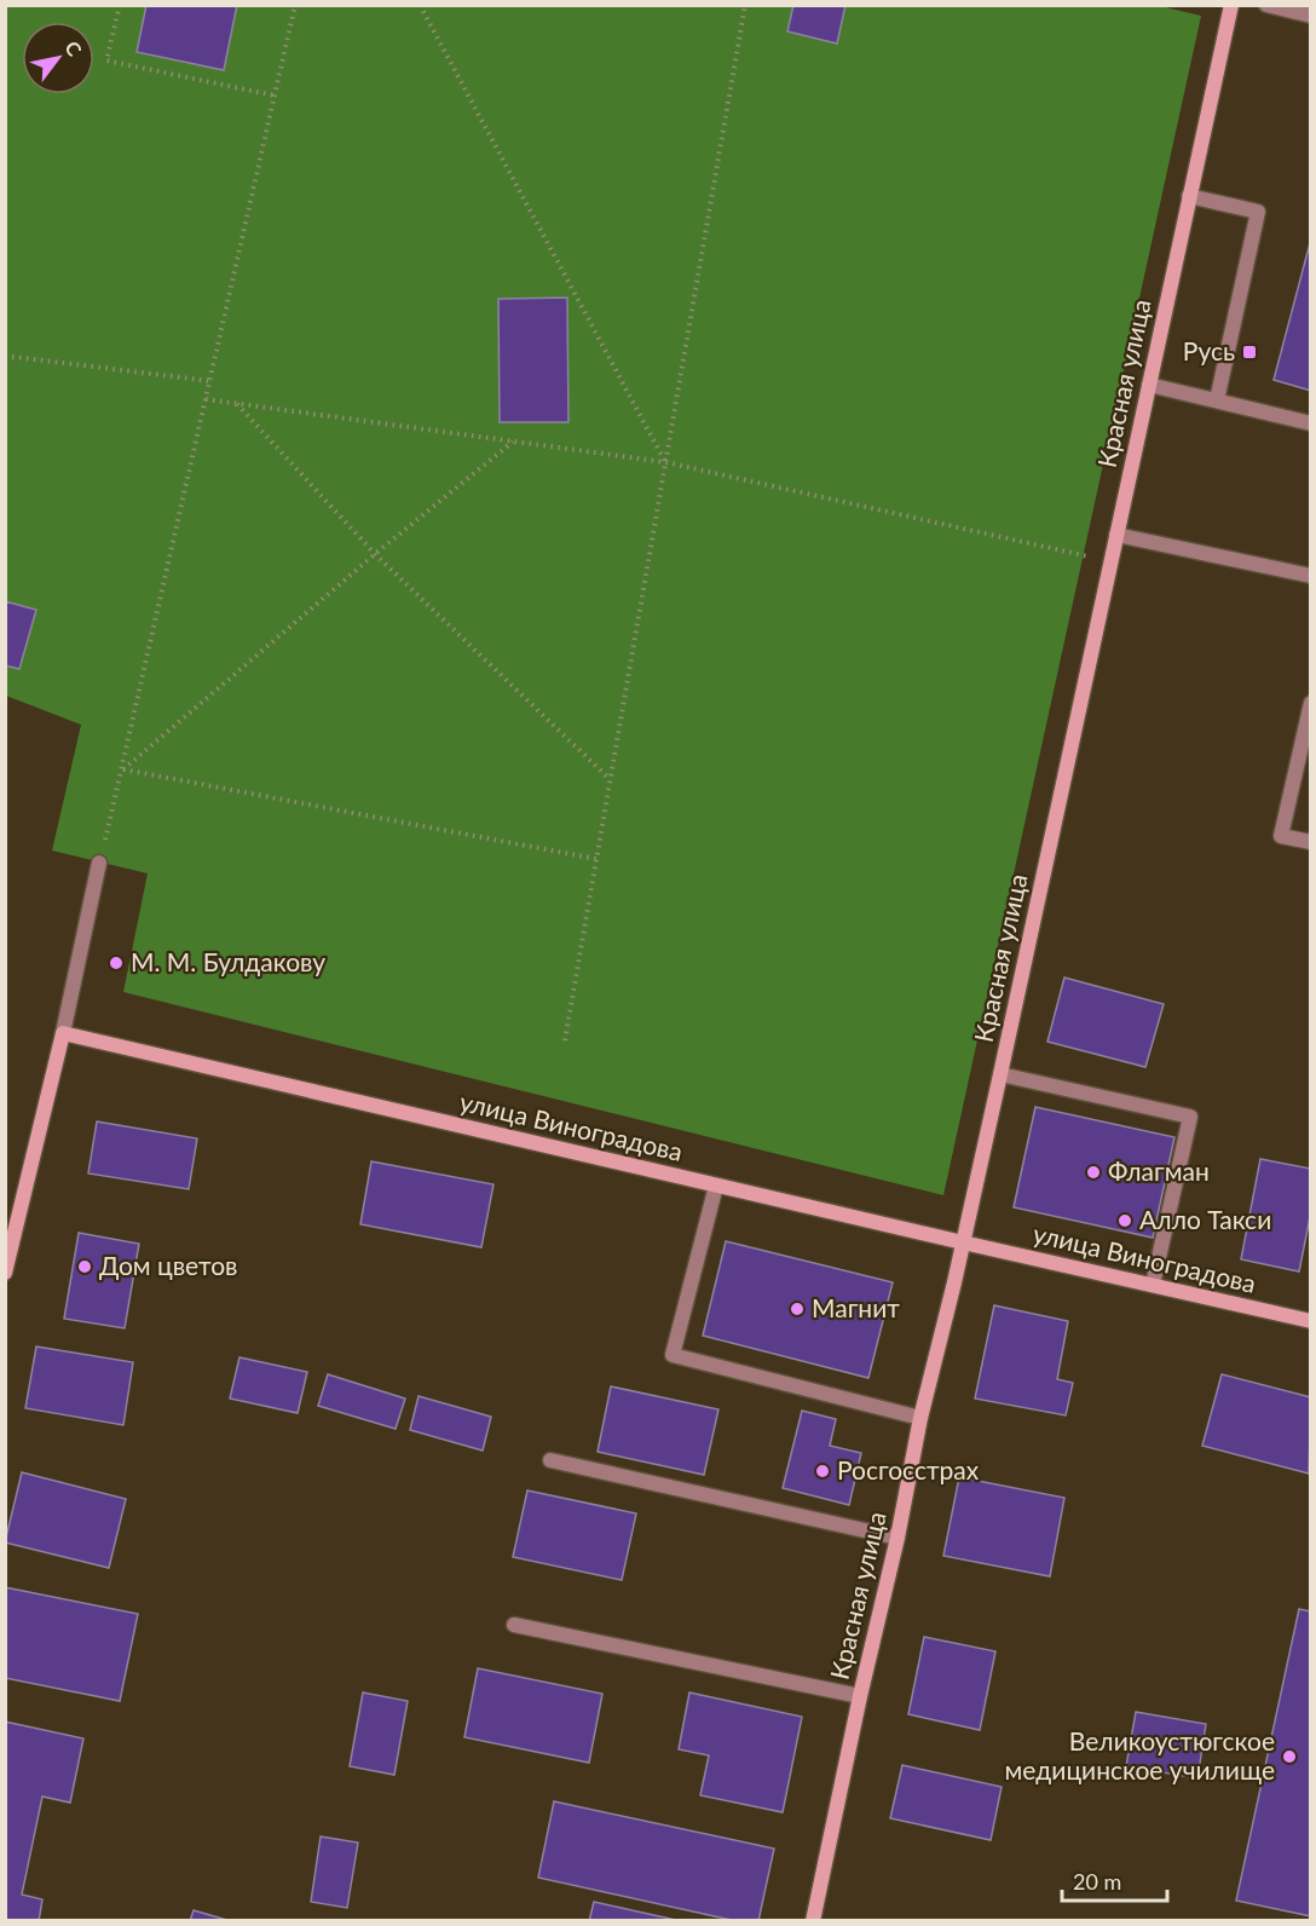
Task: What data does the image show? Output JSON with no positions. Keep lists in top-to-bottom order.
{
  "streets": {
    "main road": ["Красная улица", "улица Виноградова"]
  },
  "crossings": [
    ["Красная улица", "улица Виноградова"]
  ],
  "places": {
    "transit": ["Русь"],
    "other": [
      "М. М. Булдакову",
      "Флагман",
      "Алло Такси",
      "Дом цветов",
      "Магнит",
      "Росгосстрах",
      "Великоустюгское медицинское училище"
    ]
  },
  "scale_bar": "20 m",
  "north": "top right"
}
